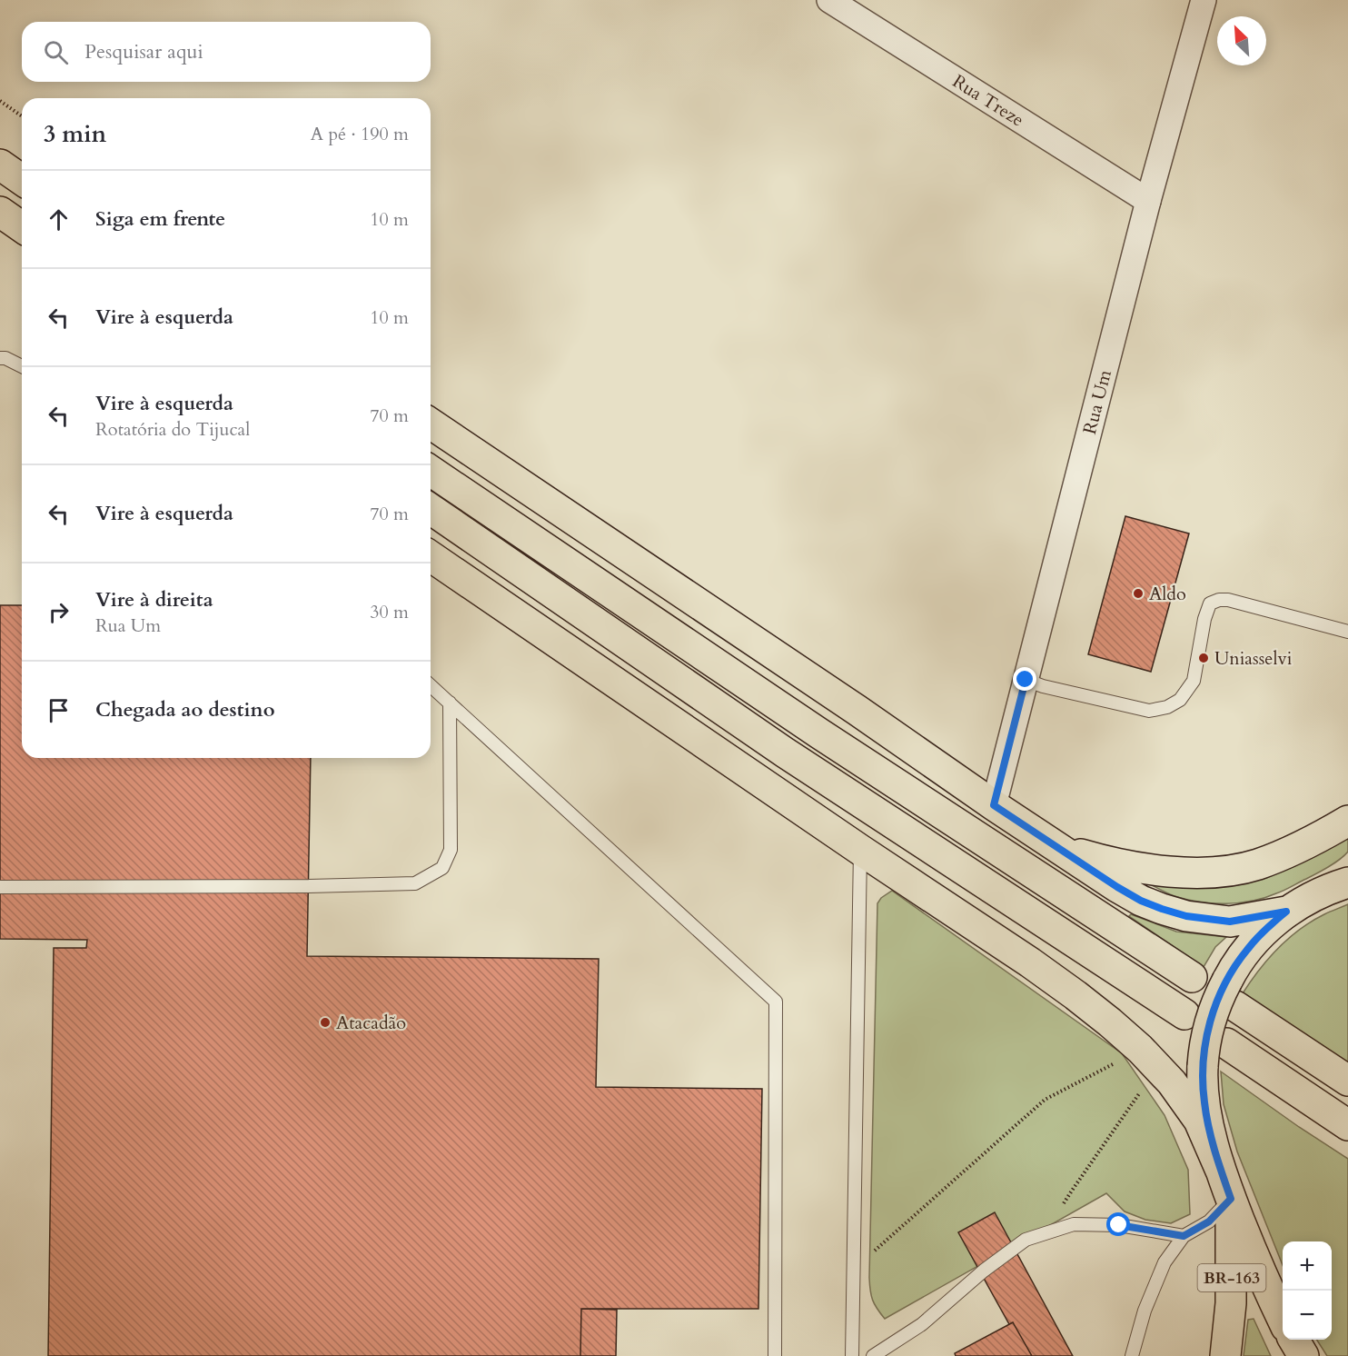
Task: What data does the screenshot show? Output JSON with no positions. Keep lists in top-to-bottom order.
{
  "streets": {
    "main road": ["BR-163"],
    "street": ["Rua Treze", "Rua Um"]
  },
  "crossings": [
    ["Rua Treze", "Rua Um"]
  ],
  "places": ["Aldo", "Uniasselvi", "Atacadão"],
  "north": "top left",
  "page": {
    "search": "Pesquisar aqui",
    "heading": ["3 min", "A pé · 190 m"],
    "list": [
      ["Siga em frente", "10 m"],
      ["Vire à esquerda", "10 m"],
      ["Vire à esquerda", "Rotatória do Tijucal", "70 m"],
      ["Vire à esquerda", "70 m"],
      ["Vire à direita", "Rua Um", "30 m"],
      "Chegada ao destino"
    ],
    "map_buttons": ["+", "−"]
  }
}
